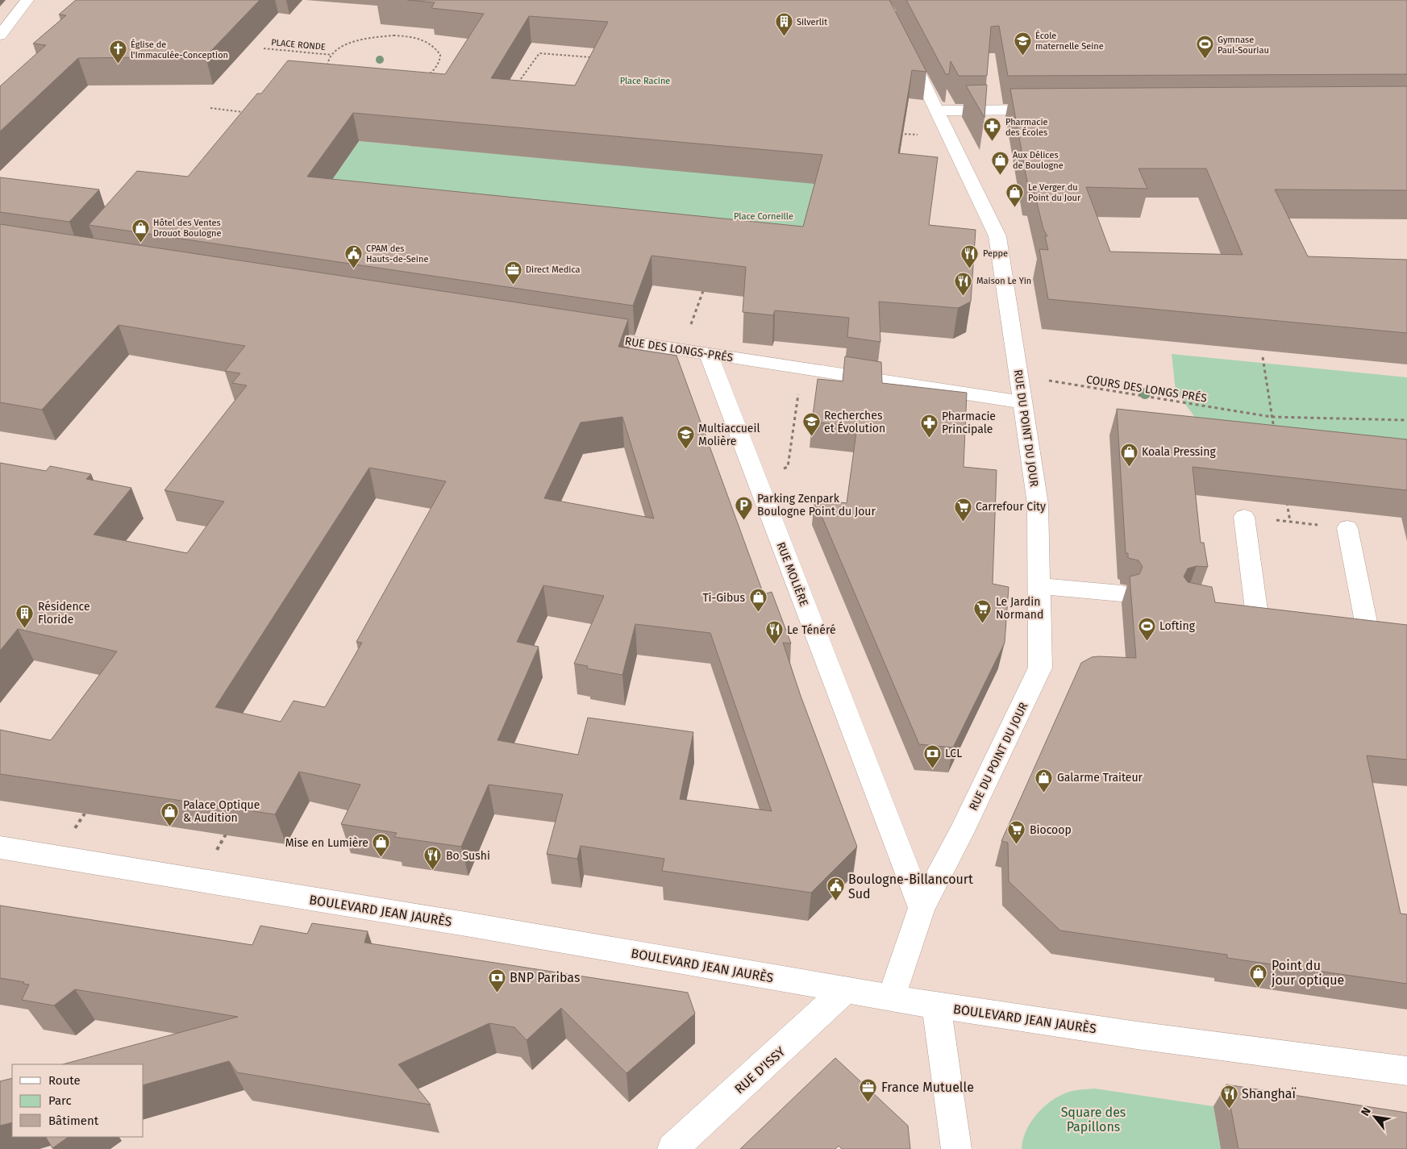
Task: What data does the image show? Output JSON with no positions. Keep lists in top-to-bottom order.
{
  "streets": {
    "street": [
      "RUE DES LONGS-PRÉS",
      "RUE DU POINT DU JOUR",
      "RUE MOLIÈRE",
      "BOULEVARD JEAN JAURÈS",
      "RUE D'ISSY"
    ],
    "path": ["PLACE RONDE", "COURS DES LONGS PRÉS"]
  },
  "crossings": [
    ["RUE DES LONGS-PRÉS", "RUE DU POINT DU JOUR"],
    ["RUE DES LONGS-PRÉS", "RUE MOLIÈRE"],
    ["COURS DES LONGS PRÉS", "RUE DU POINT DU JOUR"],
    ["RUE DU POINT DU JOUR", "RUE MOLIÈRE"],
    ["RUE DU POINT DU JOUR", "BOULEVARD JEAN JAURÈS"],
    ["BOULEVARD JEAN JAURÈS", "RUE D'ISSY"]
  ],
  "parks": ["Place Racine", "Place Corneille", "Square des Papillons"],
  "places": {
    "building": ["Silverlit", "Résidence Floride"],
    "school or university": ["École maternelle Seine", "Recherches et Évolution", "Multiaccueil Molière"],
    "sports": ["Gymnase Paul-Souriau", "Lofting"],
    "church": ["Église de l'Immaculée-Conception"],
    "pharmacy": ["Pharmacie des Écoles", "Pharmacie Principale"],
    "shop": [
      "Aux Délices de Boulogne",
      "Le Verger du Point du Jour",
      "Hôtel des Ventes Drouot Boulogne",
      "Koala Pressing",
      "Ti-Gibus",
      "Galarme Traiteur",
      "Palace Optique & Audition",
      "Mise en Lumière",
      "Point du jour optique"
    ],
    "public building": ["CPAM des Hauts-de-Seine", "Boulogne-Billancourt Sud"],
    "restaurant": [
      "Peppe",
      "Maison Le Yin",
      "Le Ténéré",
      "Bo Sushi",
      "Shanghaï"
    ],
    "office": ["Direct Medica", "France Mutuelle"],
    "parking": ["Parking Zenpark Boulogne Point du Jour"],
    "supermarket": ["Carrefour City", "Le Jardin Normand", "Biocoop"],
    "bank": ["LCL", "BNP Paribas"]
  },
  "legend": ["Route", "Parc", "Bâtiment"],
  "north": "top left"
}
